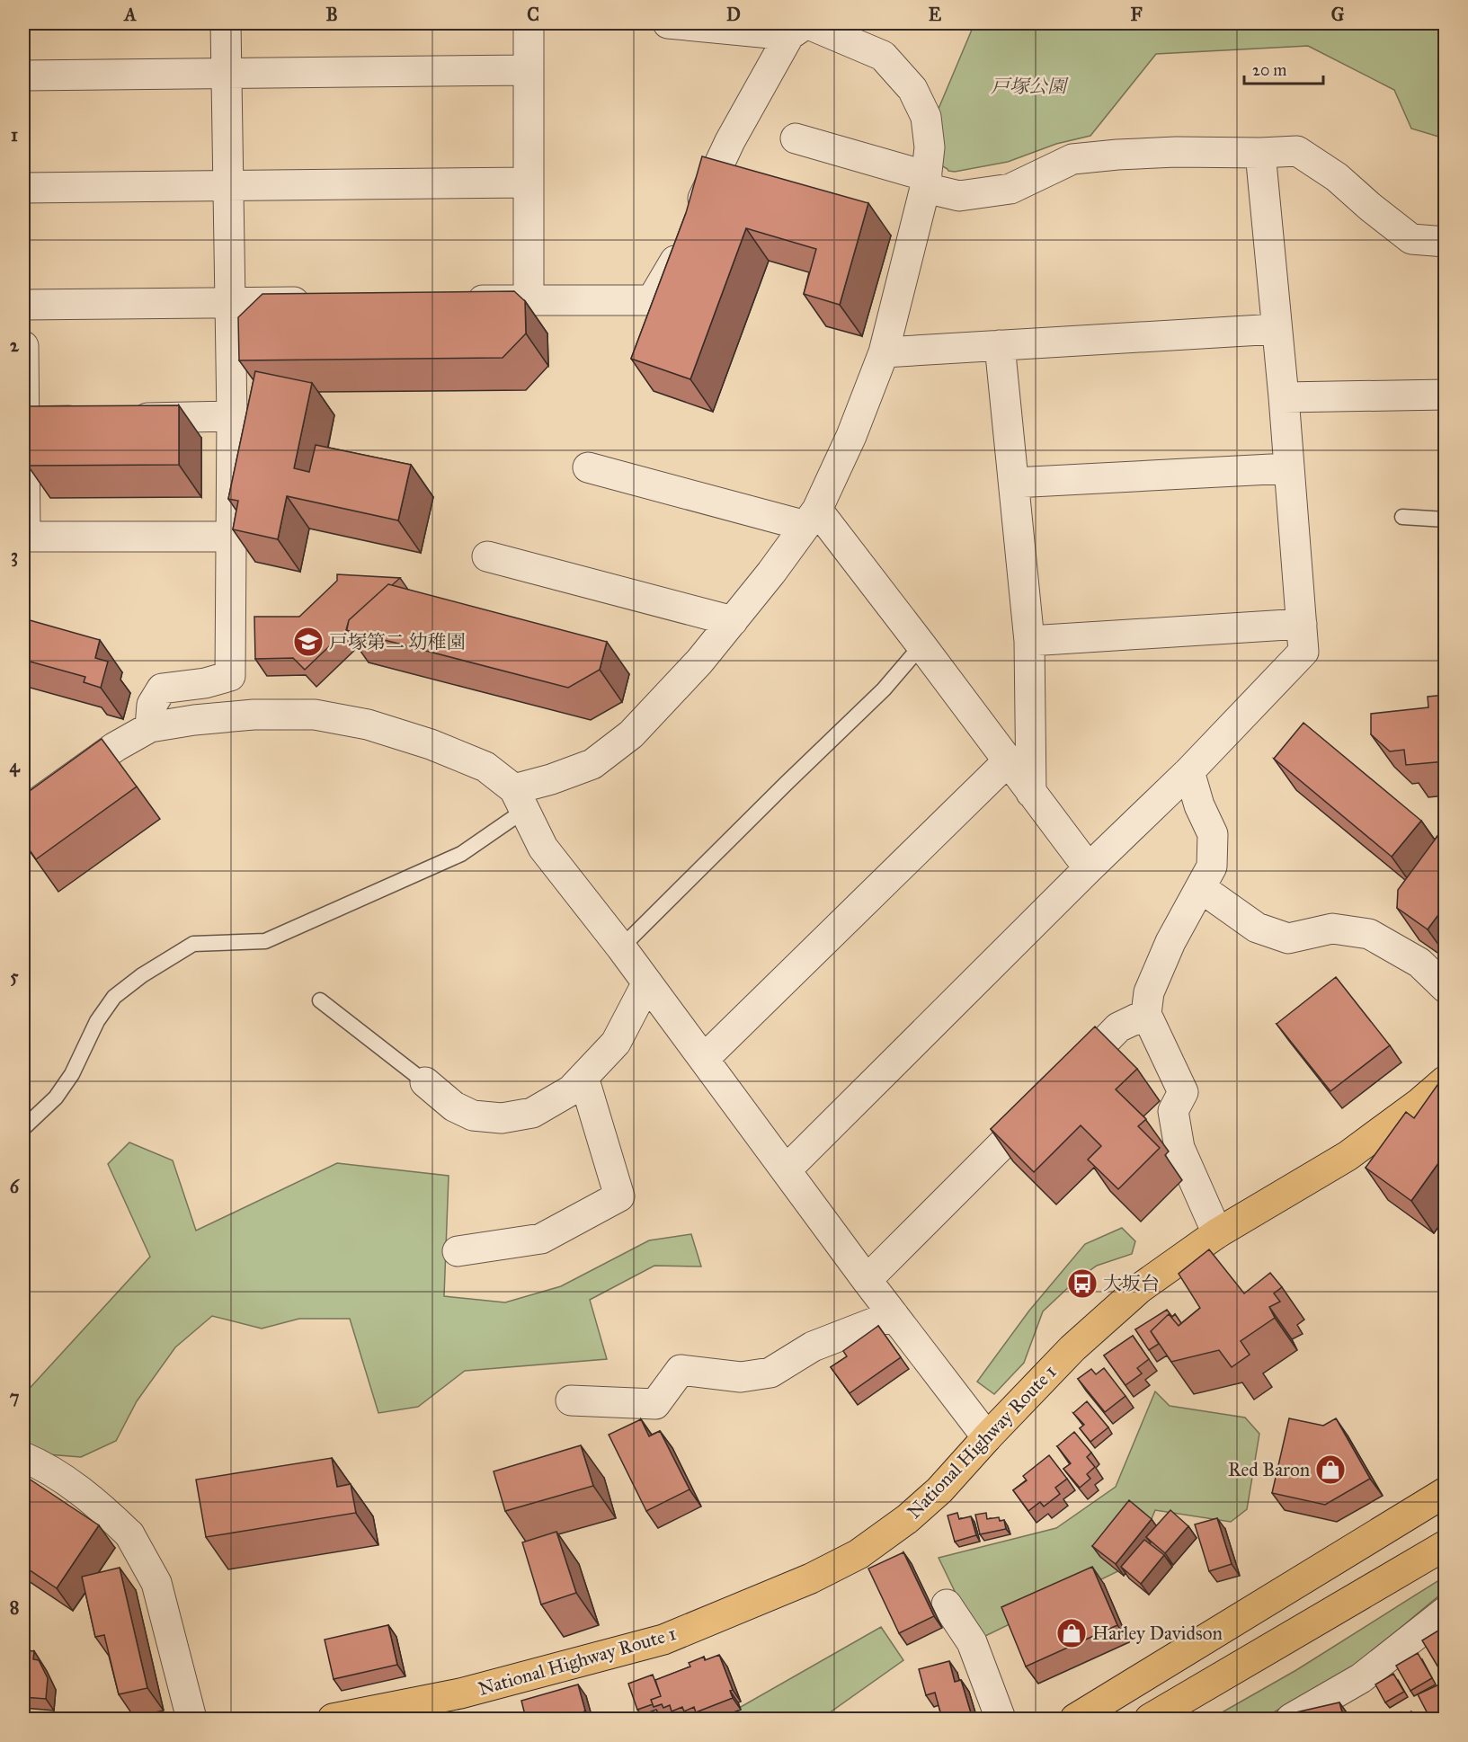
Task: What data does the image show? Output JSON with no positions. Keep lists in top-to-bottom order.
{
  "streets": {
    "highway": ["National Highway Route 1"]
  },
  "parks": ["戸塚公園"],
  "places": {
    "school or university": ["戸塚第二 幼稚園"],
    "bus stop": ["大坂台"],
    "shop": ["Red Baron", "Harley Davidson"]
  },
  "scale_bar": "20 m",
  "grid": {
    "columns": [
      "A",
      "B",
      "C",
      "D",
      "E",
      "F",
      "G"
    ],
    "rows": [
      "1",
      "2",
      "3",
      "4",
      "5",
      "6",
      "7",
      "8"
    ]
  }
}
